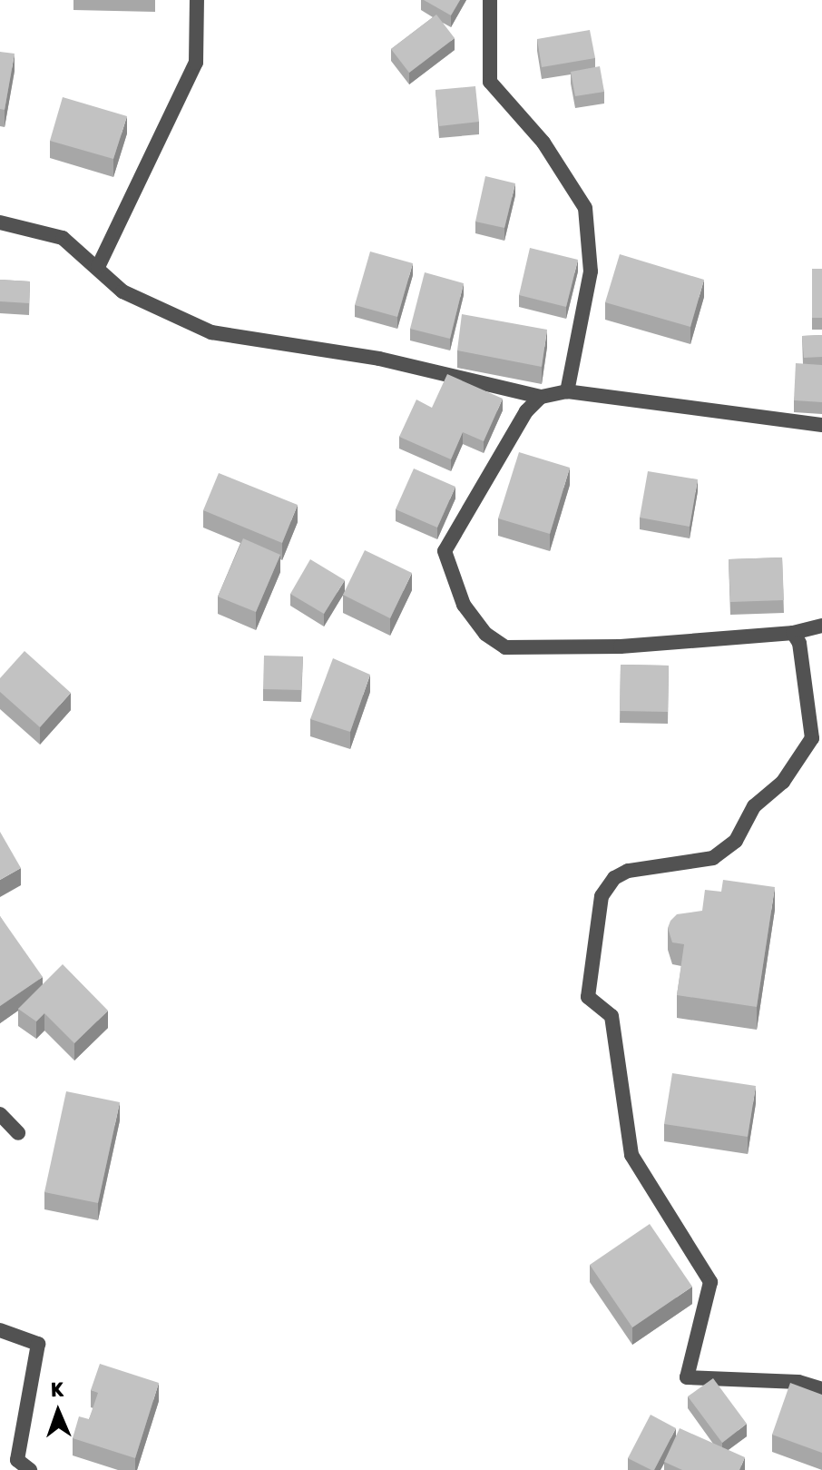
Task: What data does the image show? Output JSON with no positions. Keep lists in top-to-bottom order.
{
  "north": "top"
}
